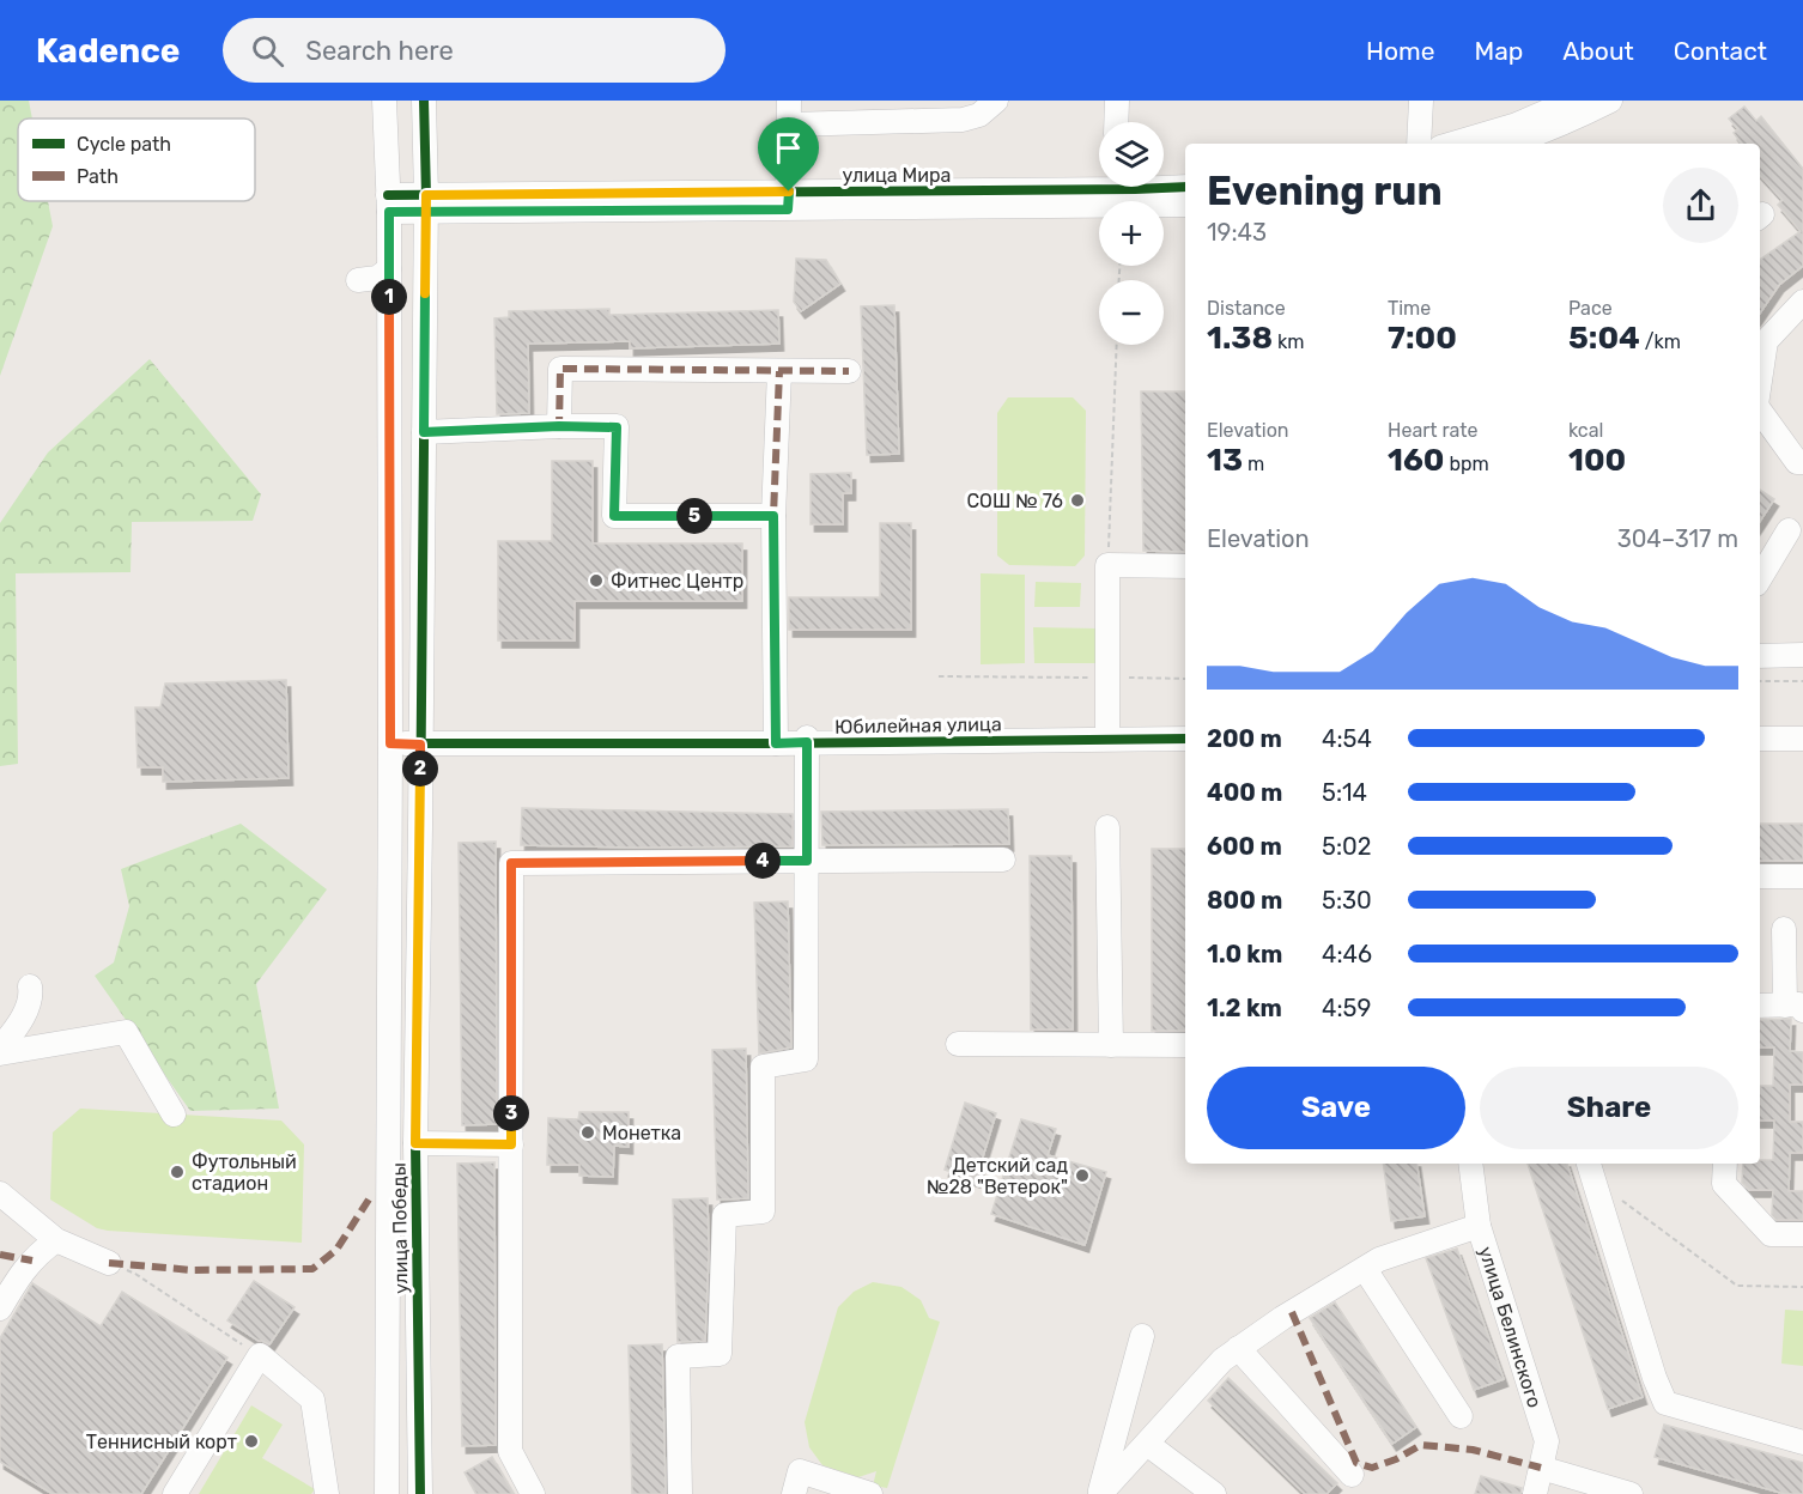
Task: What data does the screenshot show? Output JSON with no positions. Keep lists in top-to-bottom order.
{
  "streets": {
    "street": [
      "улица Мира",
      "Юбилейная улица",
      "улица Победы",
      "улица Белинского"
    ]
  },
  "crossings": [
    ["улица Мира", "улица Победы"],
    ["Юбилейная улица", "улица Победы"]
  ],
  "places": [
    "СОШ № 76",
    "Фитнес Центр",
    "Монетка",
    "Футольный стадион",
    "Детский сад №28 \"Ветерок\"",
    "Теннисный корт"
  ],
  "legend": ["Cycle path", "Path"],
  "page": {
    "header": "Kadence",
    "search": "Search here",
    "nav": [
      "Home",
      "Map",
      "About",
      "Contact"
    ],
    "map_buttons": ["+", "−"],
    "heading": ["Evening run", "19:43"],
    "stats": [
      ["Distance", "1.38 km"],
      ["Time", "7:00"],
      ["Pace", "5:04 /km"],
      ["Elevation", "13 m"],
      ["Heart rate", "160 bpm"],
      ["kcal", "100"]
    ],
    "pins": [
      "1",
      "5",
      "2",
      "4",
      "3"
    ],
    "chart": ["Elevation", "304–317 m"],
    "list": [
      {
        "name": "200 m",
        "note": "4:54"
      },
      {
        "name": "400 m",
        "note": "5:14"
      },
      {
        "name": "600 m",
        "note": "5:02"
      },
      {
        "name": "800 m",
        "note": "5:30"
      },
      {
        "name": "1.0 km",
        "note": "4:46"
      },
      {
        "name": "1.2 km",
        "note": "4:59"
      }
    ],
    "buttons": ["Save", "Share"]
  }
}
